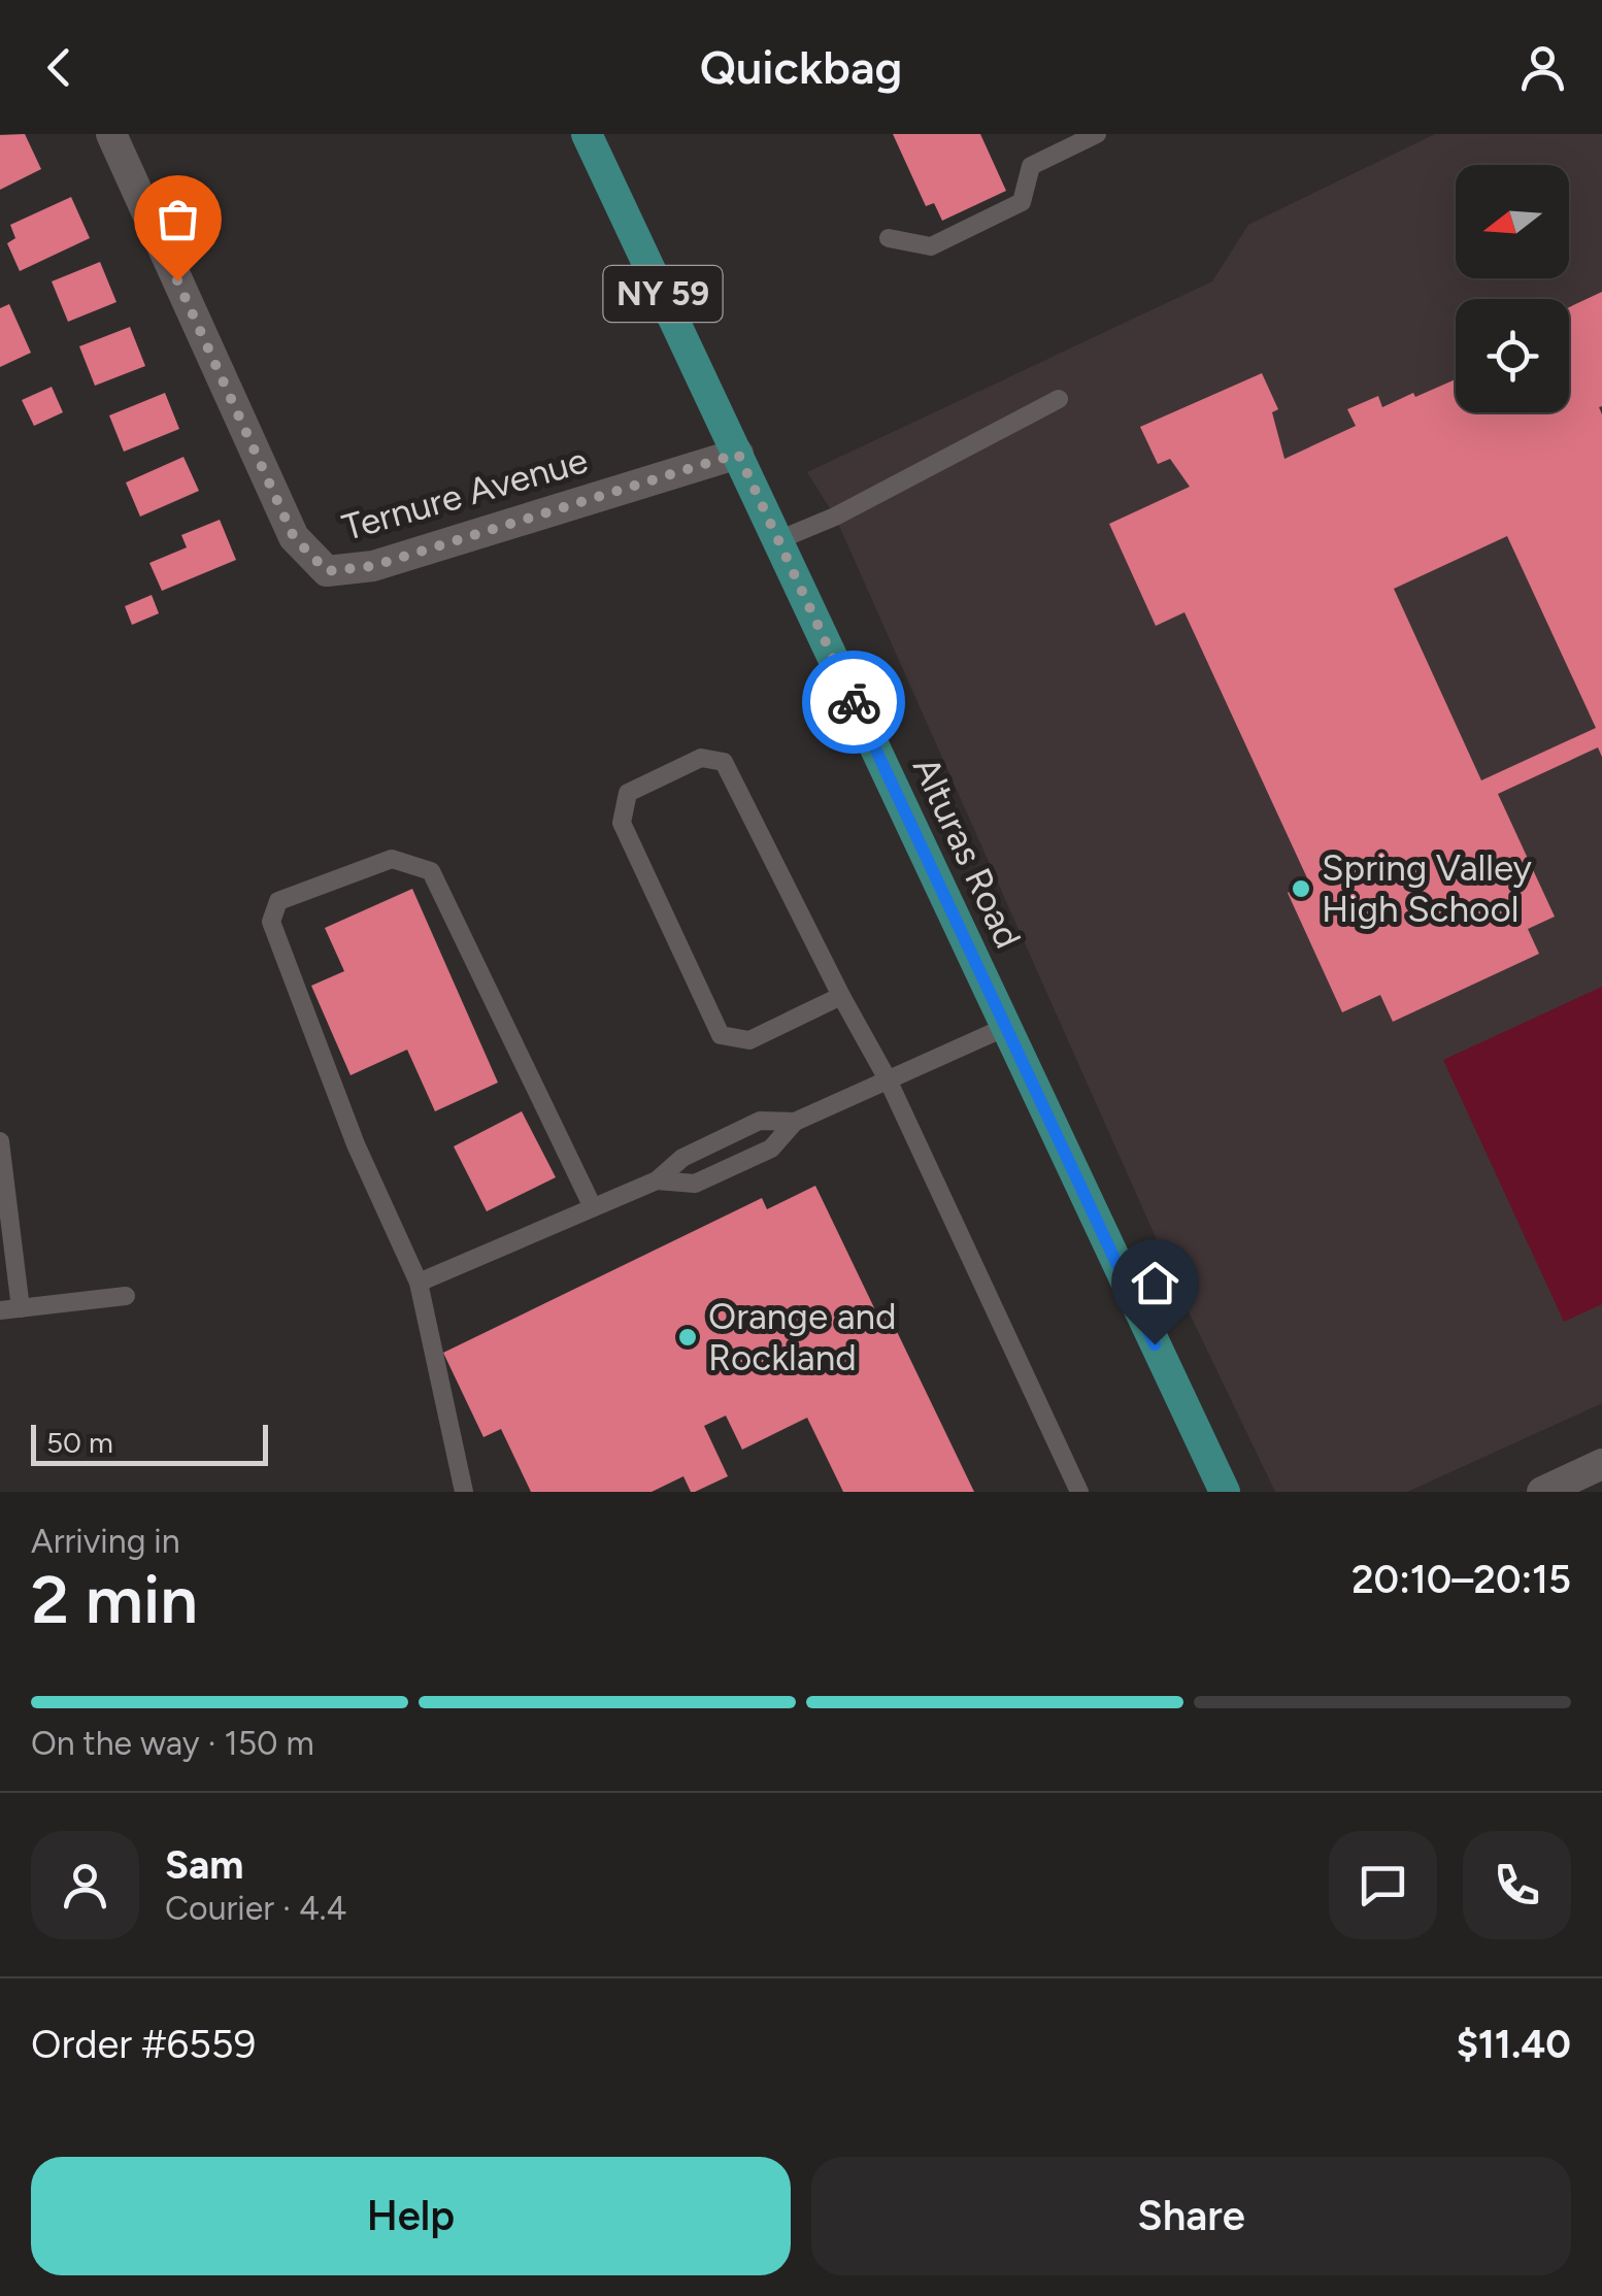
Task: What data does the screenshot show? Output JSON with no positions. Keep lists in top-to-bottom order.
{
  "streets": {
    "main road": ["NY 59", "Alturas Road"],
    "street": ["Ternure Avenue"]
  },
  "crossings": [
    ["Ternure Avenue", "Alturas Road"]
  ],
  "places": ["Spring Valley High School", "Orange and Rockland"],
  "scale_bar": "50 m",
  "north": "left",
  "page": {
    "header": "Quickbag",
    "scale": "50 m",
    "heading": ["2 min", "Arriving in", "20:10–20:15"],
    "panel": [
      "Sam",
      "Courier · 4.4",
      "Order #6559",
      "$11.40"
    ],
    "bar": "On the way · 150 m",
    "buttons": ["Help", "Share"]
  }
}
